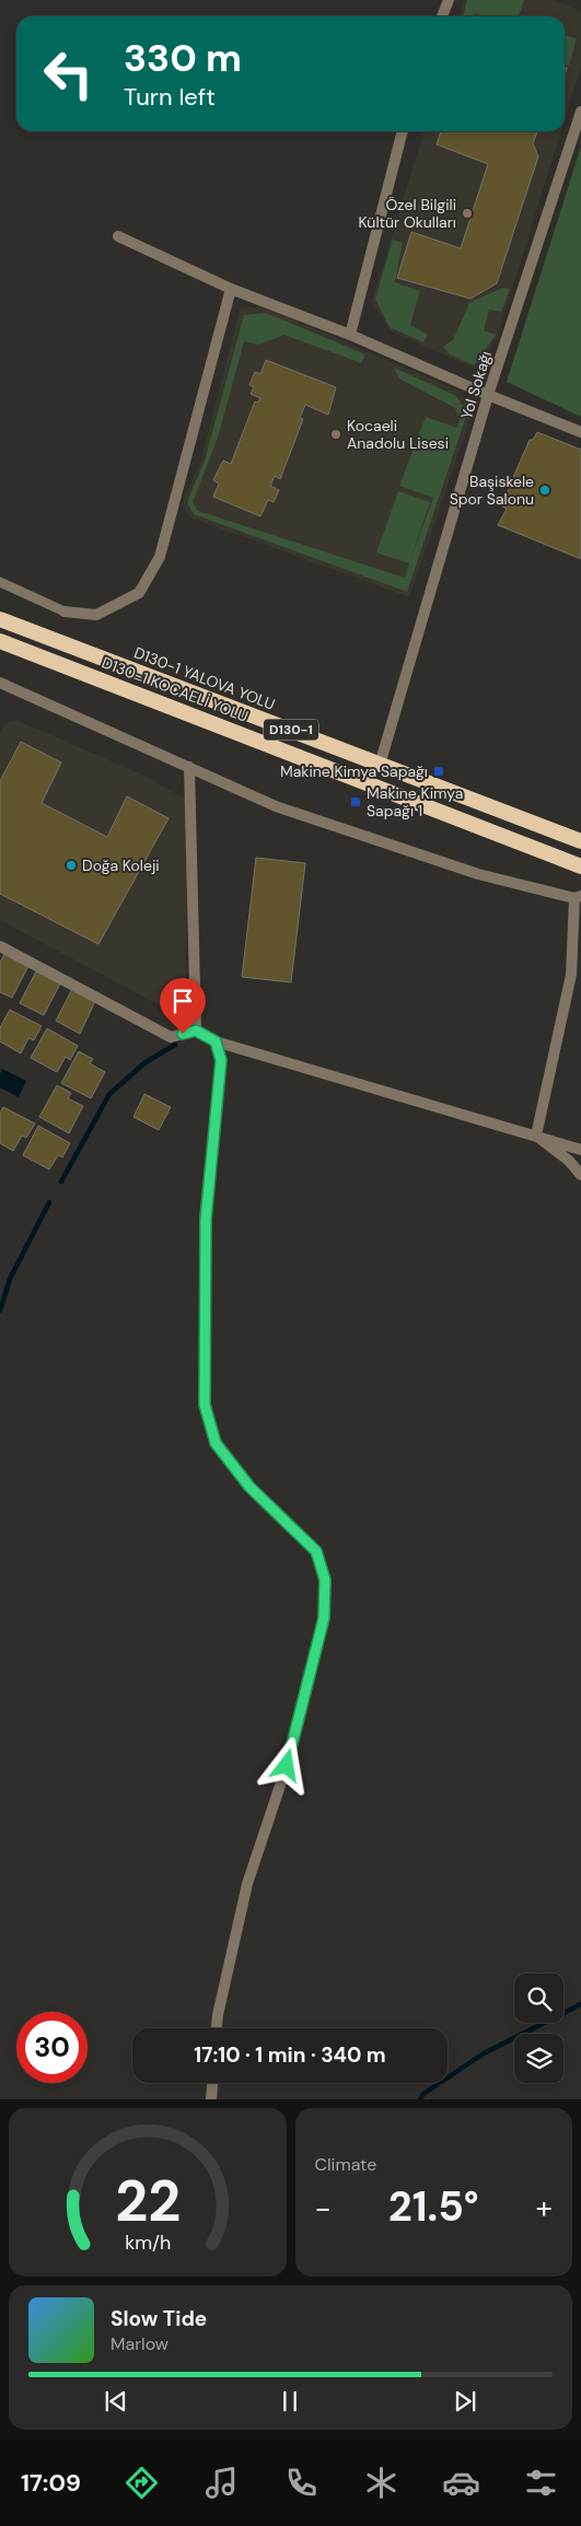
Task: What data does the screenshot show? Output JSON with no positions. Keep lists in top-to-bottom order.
{
  "streets": {
    "highway": ["D130-1 YALOVA YOLU", "D130-1 KOCAELİ YOLU", "D130-1"],
    "street": ["Yol Sokağı"]
  },
  "crossings": [
    ["Yol Sokağı", "D130-1 YALOVA YOLU"]
  ],
  "places": {
    "other": [
      "Özel Bilgili Kültür Okulları",
      "Kocaeli Anadolu Lisesi",
      "Başiskele Spor Salonu",
      "Doğa Koleji"
    ],
    "transit": ["Makine Kimya Sapağı", "Makine Kimya Sapağı 1"]
  },
  "page": {
    "turn": ["330 m", "Turn left"],
    "limit": "30",
    "trip": "17:10 · 1 min · 340 m",
    "tile": "Climate",
    "heat": ["−", "21.5°", "+"],
    "song": ["Slow Tide", "Marlow"],
    "tabs": "17:09",
    "gauge": ["22", "km/h"]
  }
}
